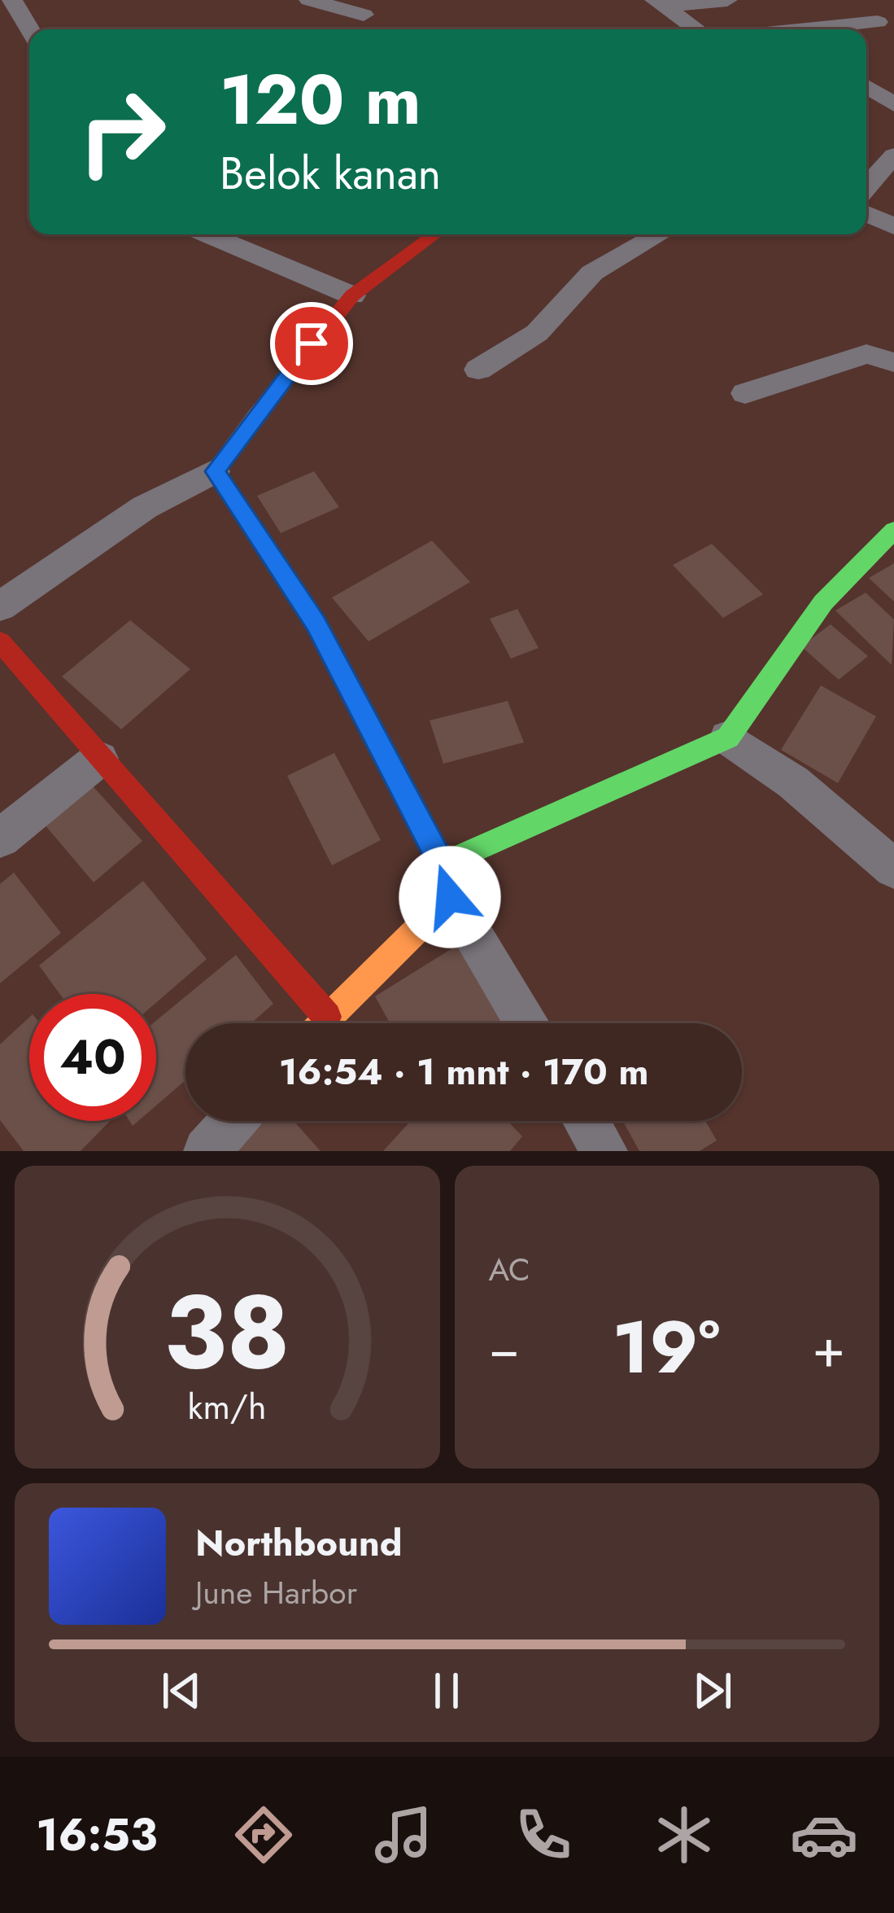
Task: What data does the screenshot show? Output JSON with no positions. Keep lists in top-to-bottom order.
{
  "page": {
    "turn": ["120 m", "Belok kanan"],
    "limit": "40",
    "trip": "16:54 · 1 mnt · 170 m",
    "tile": "AC",
    "heat": ["−", "19°", "+"],
    "song": ["Northbound", "June Harbor"],
    "tabs": "16:53",
    "gauge": ["38", "km/h"]
  }
}
